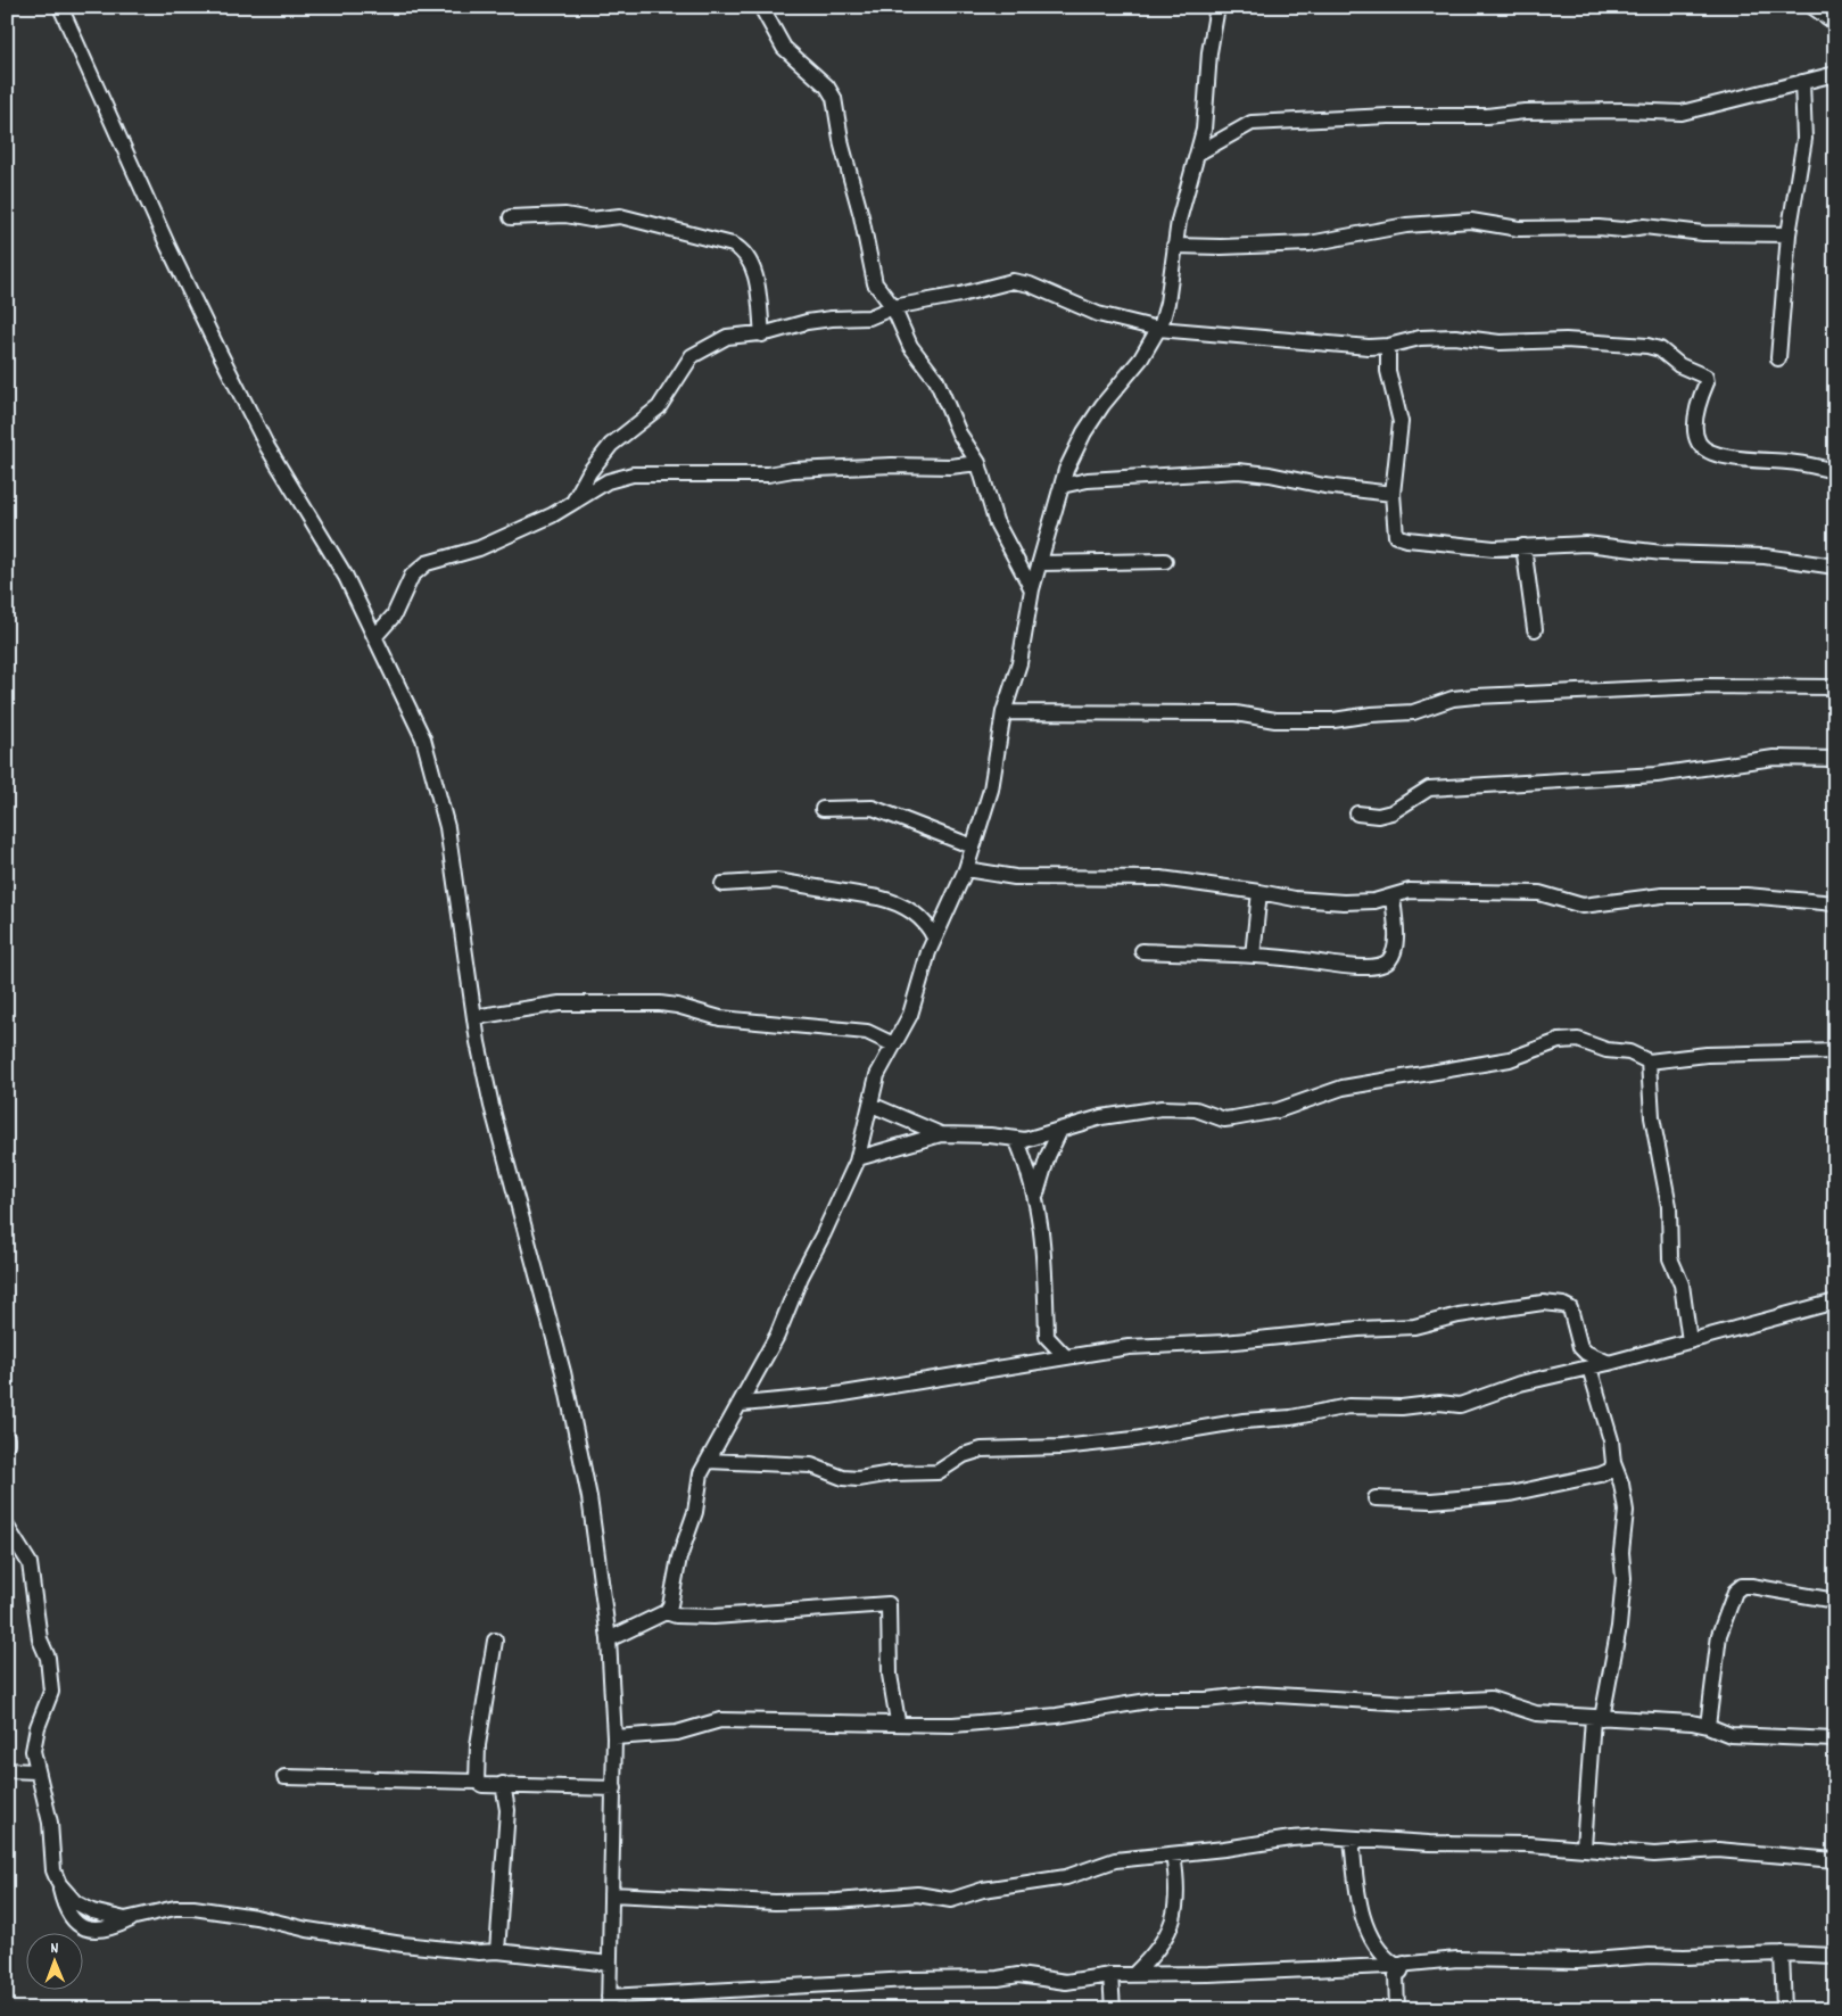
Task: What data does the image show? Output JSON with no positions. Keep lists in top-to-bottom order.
{
  "north": "top"
}
